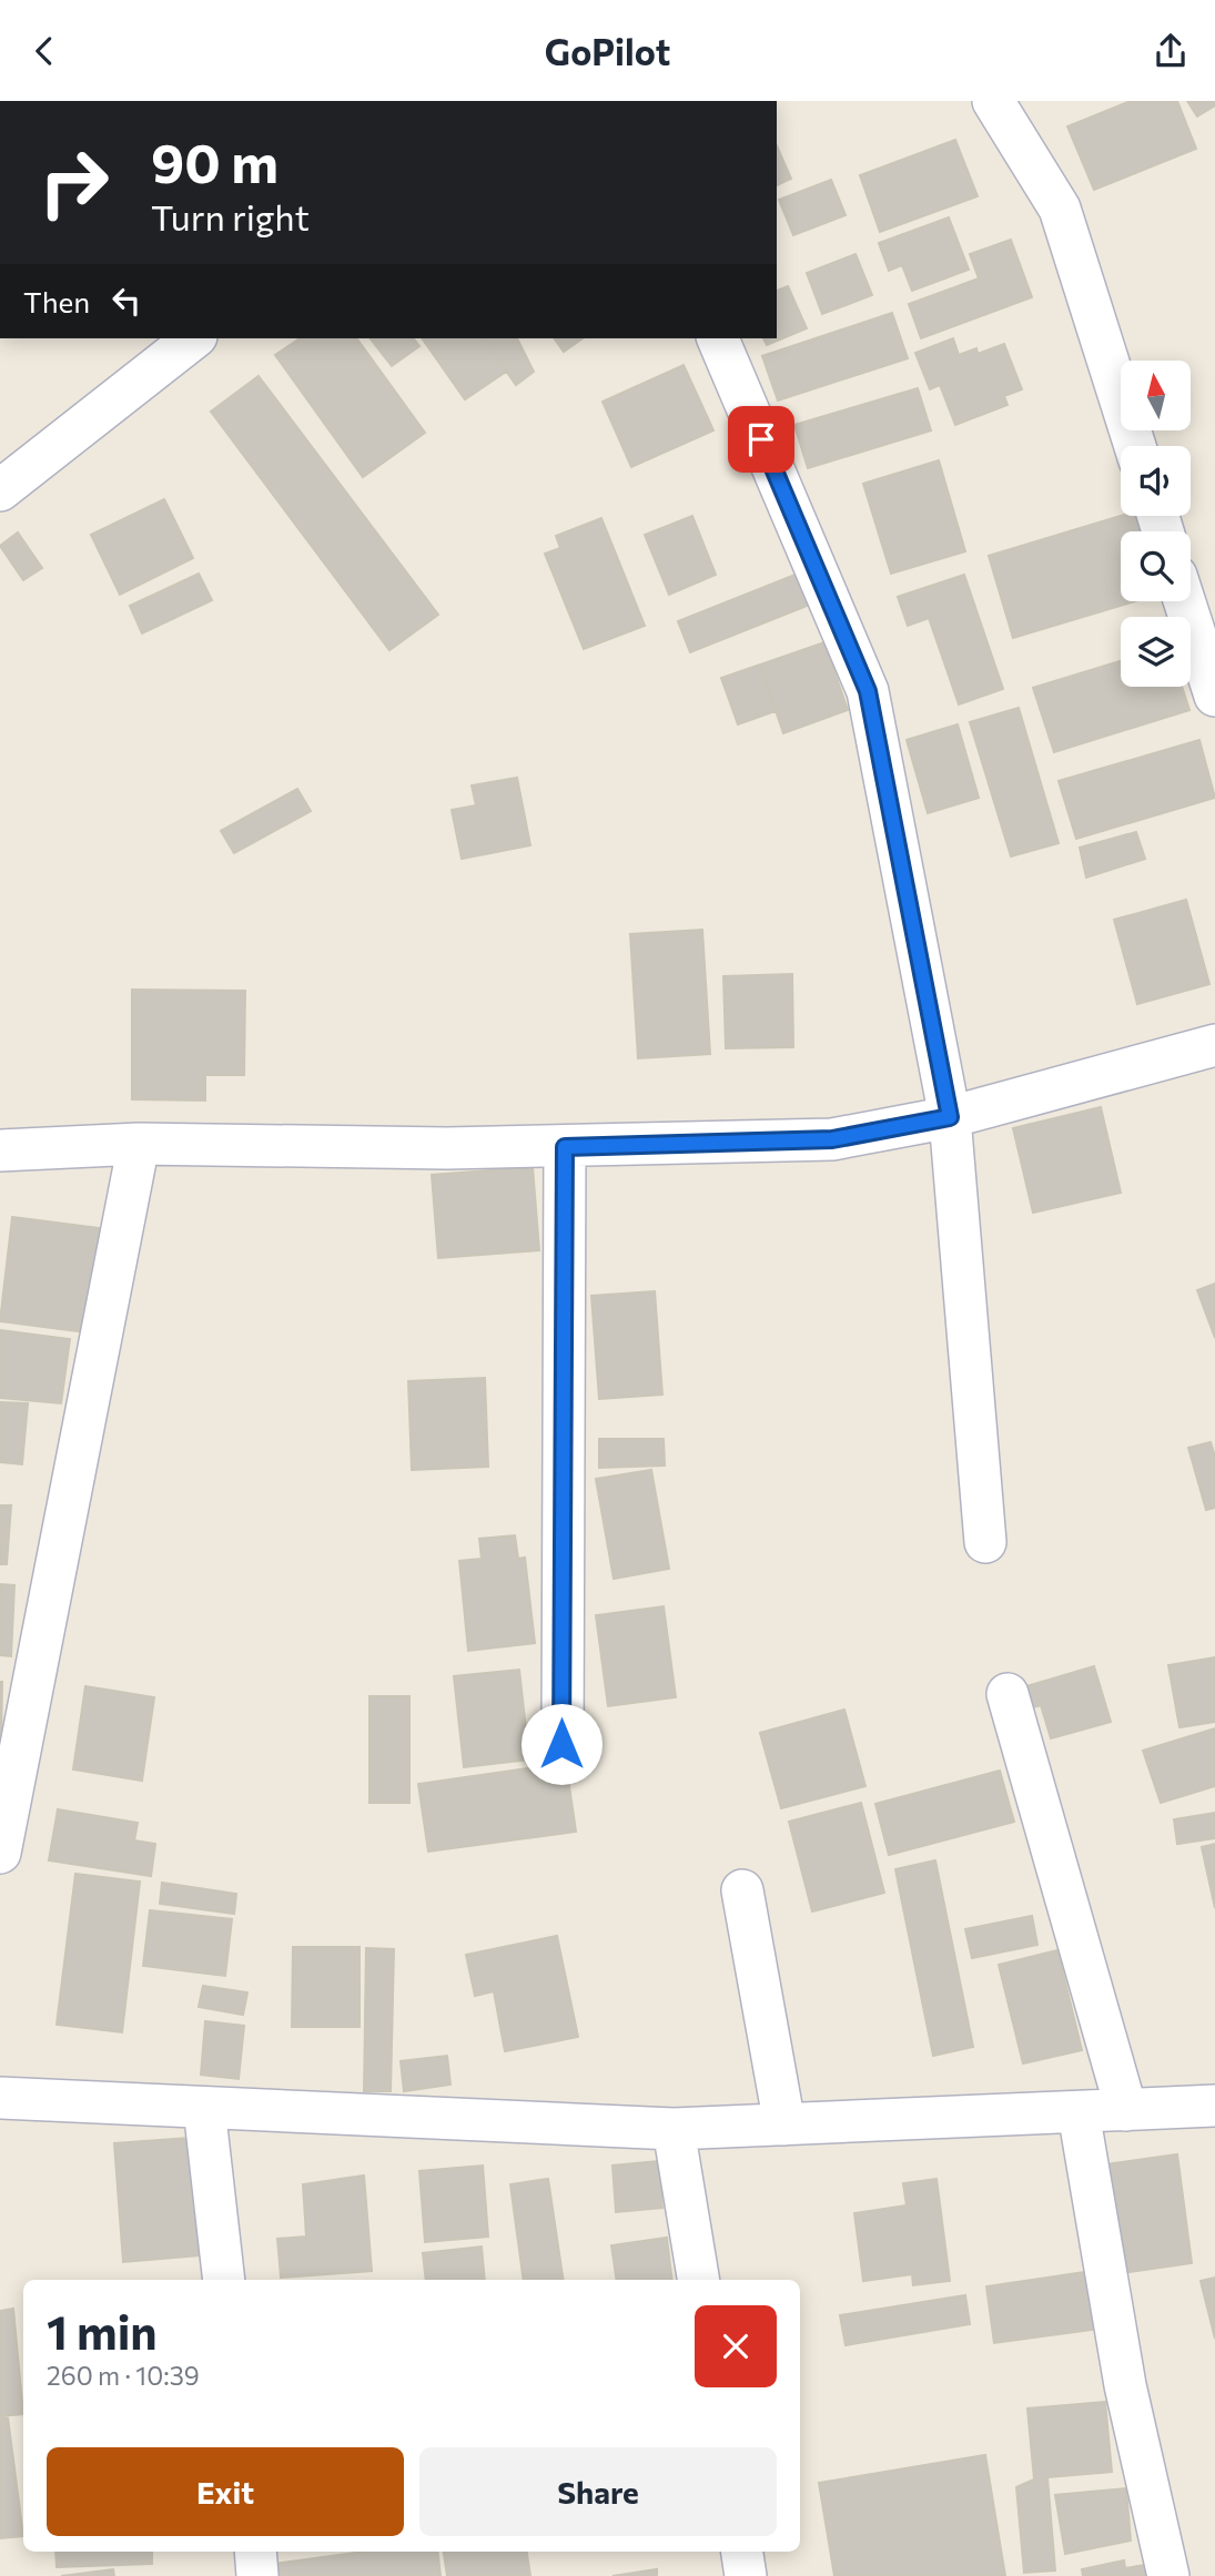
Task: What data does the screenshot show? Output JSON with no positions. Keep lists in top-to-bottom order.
{
  "north": "top",
  "page": {
    "header": "GoPilot",
    "turn": ["90 m", "Turn right"],
    "then": "Then",
    "heading": ["1 min", "260 m · 10:39"],
    "buttons": ["Exit", "Share"]
  }
}
